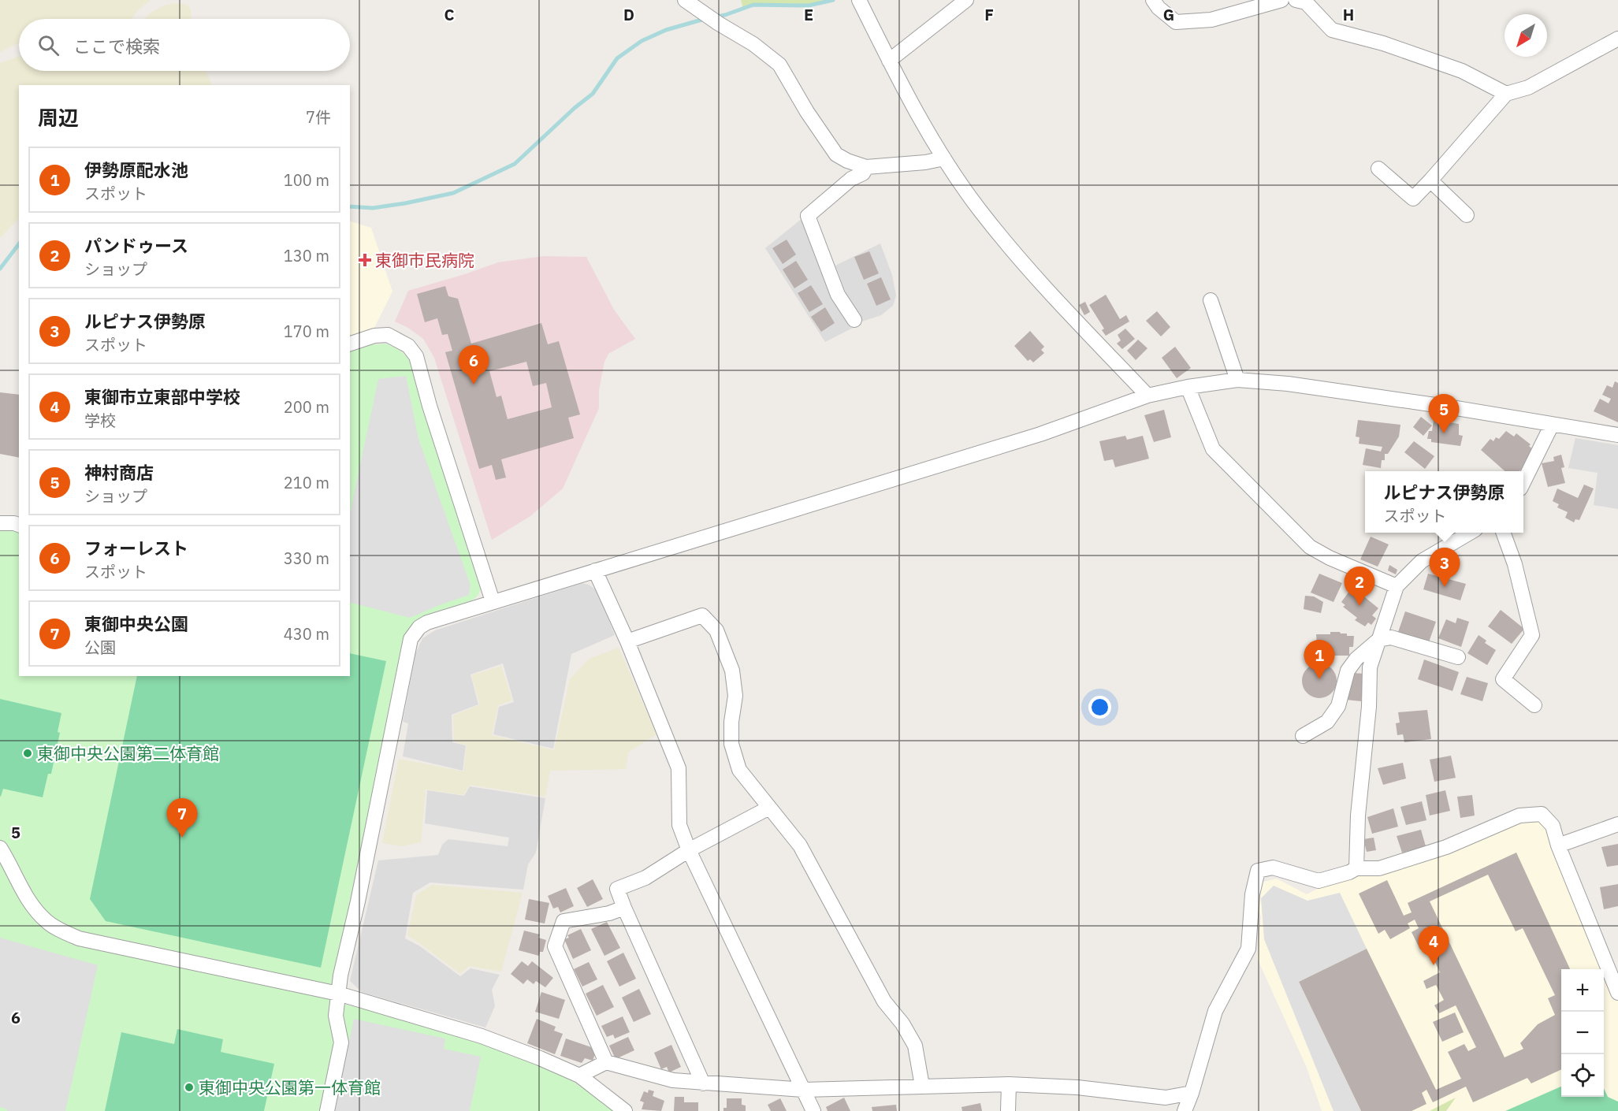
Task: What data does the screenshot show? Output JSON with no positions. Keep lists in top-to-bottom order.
{
  "places": {
    "health": ["東御市民病院"],
    "other": ["東御中央公園第二体育館", "東御中央公園第一体育館"]
  },
  "north": "bottom left",
  "page": {
    "search": "ここで検索",
    "heading": ["周辺", "7件"],
    "list": [
      {
        "mark": "1",
        "name": "伊勢原配水池",
        "note": "スポット",
        "value": "100 m"
      },
      {
        "mark": "2",
        "name": "パンドゥース",
        "note": "ショップ",
        "value": "130 m"
      },
      {
        "mark": "3",
        "name": "ルピナス伊勢原",
        "note": "スポット",
        "value": "170 m"
      },
      {
        "mark": "4",
        "name": "東御市立東部中学校",
        "note": "学校",
        "value": "200 m"
      },
      {
        "mark": "5",
        "name": "神村商店",
        "note": "ショップ",
        "value": "210 m"
      },
      {
        "mark": "6",
        "name": "フォーレスト",
        "note": "スポット",
        "value": "330 m"
      },
      {
        "mark": "7",
        "name": "東御中央公園",
        "note": "公園",
        "value": "430 m"
      }
    ],
    "pins": [
      "6",
      "5",
      "3",
      "2",
      "1",
      "7",
      "4"
    ],
    "popup": ["ルピナス伊勢原", "スポット"],
    "map_buttons": ["+", "−"]
  },
  "grid": {
    "columns": [
      "C",
      "D",
      "E",
      "F",
      "G",
      "H"
    ],
    "rows": ["5", "6"]
  }
}
